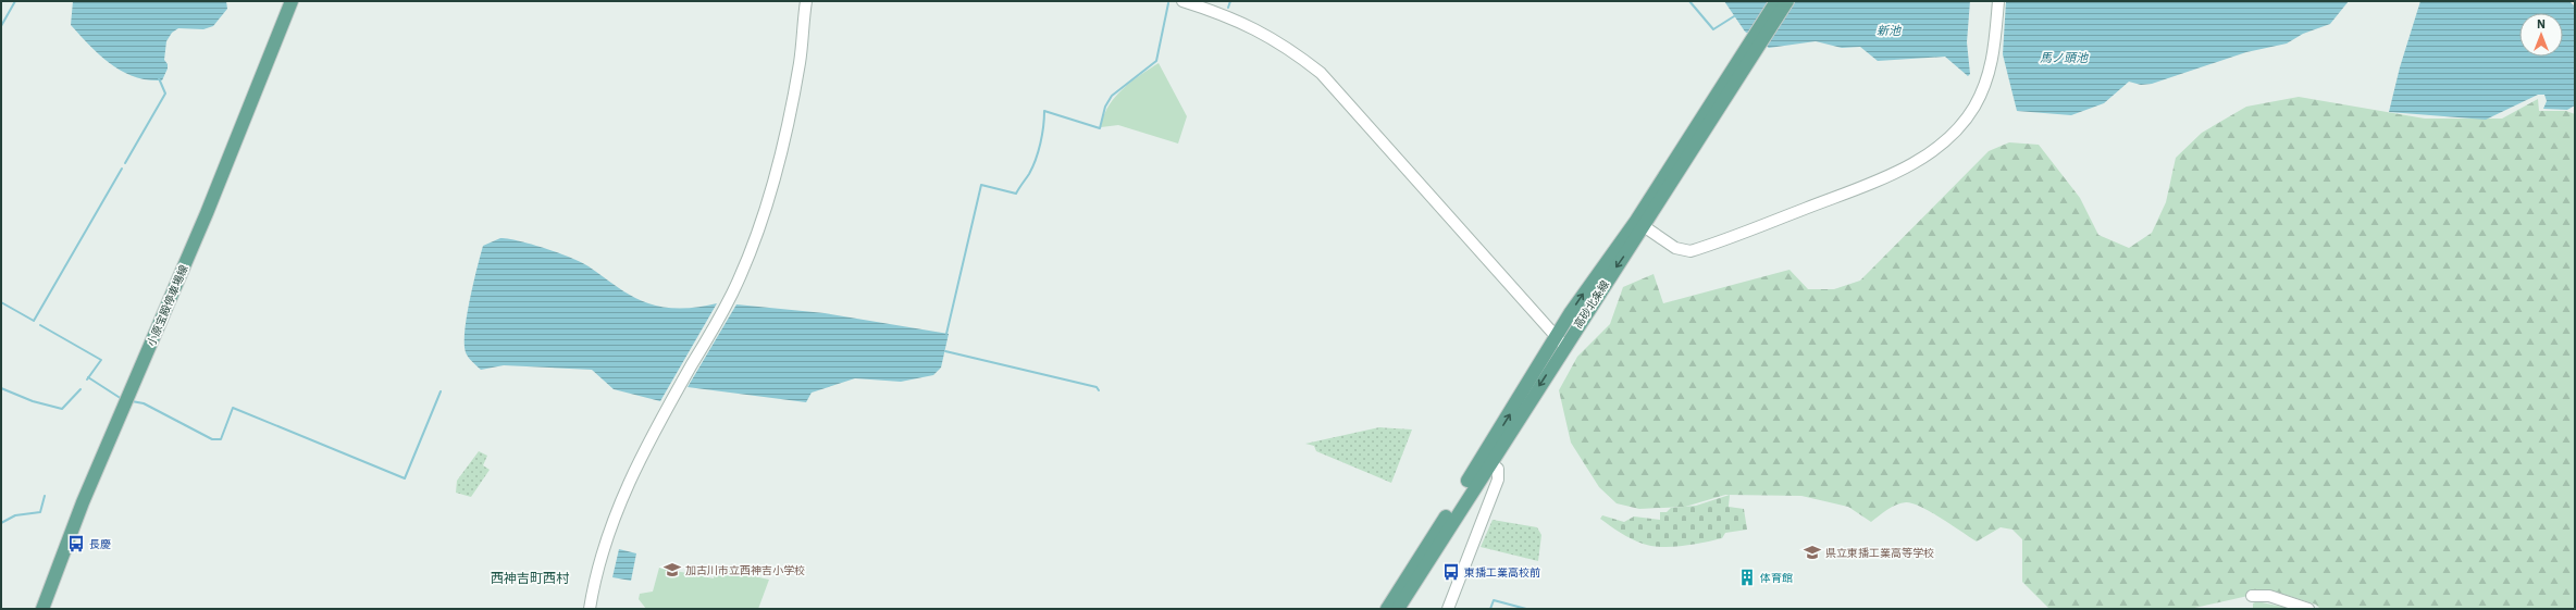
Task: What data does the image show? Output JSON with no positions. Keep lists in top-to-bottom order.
{
  "streets": {
    "main road": ["高砂北条線", "小原宝殿停車場線"]
  },
  "districts": ["西神吉町西村"],
  "water": ["新池", "馬ノ頭池"],
  "places": {
    "bus stop": ["長慶", "東播工業高校前"],
    "school or university": ["県立東播工業高等学校", "加古川市立西神吉小学校"],
    "building": ["体育館"]
  },
  "north": "top"
}
